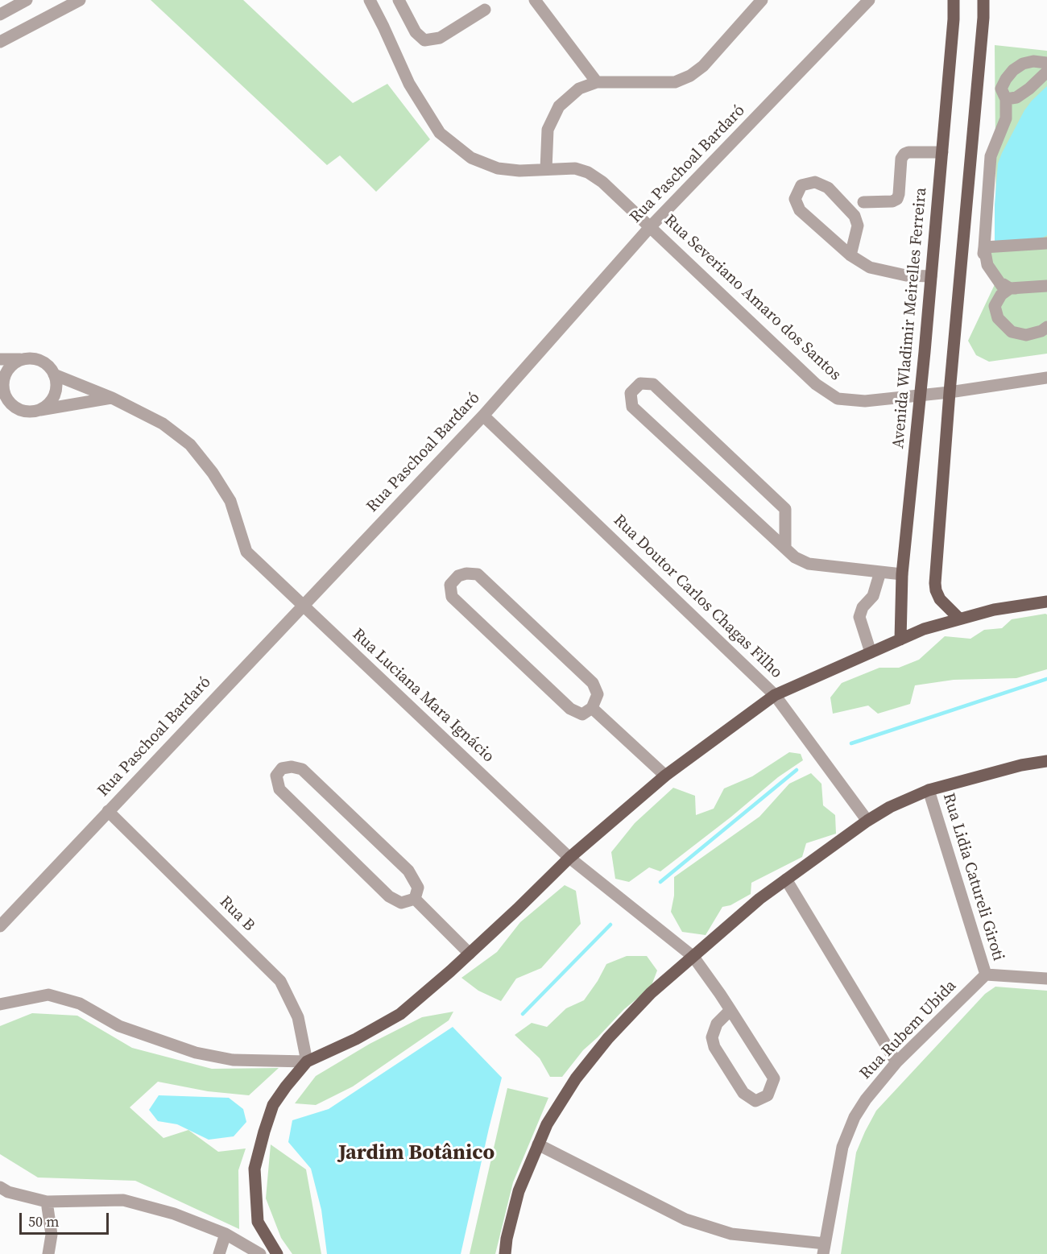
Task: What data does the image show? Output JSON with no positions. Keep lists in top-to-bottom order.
{
  "streets": {
    "main road": ["Avenida Wladimir Meirelles Ferreira"],
    "street": [
      "Rua Paschoal Bardaró",
      "Rua Severiano Amaro dos Santos",
      "Rua Doutor Carlos Chagas Filho",
      "Rua Luciana Mara Ignácio",
      "Rua Lidia Catureli Giroti",
      "Rua B",
      "Rua Rubem Ubida"
    ]
  },
  "crossings": [
    ["Rua Paschoal Bardaró", "Rua Severiano Amaro dos Santos"],
    ["Rua Paschoal Bardaró", "Rua Doutor Carlos Chagas Filho"],
    ["Rua Paschoal Bardaró", "Rua Luciana Mara Ignácio"],
    ["Rua Paschoal Bardaró", "Rua B"],
    ["Rua Severiano Amaro dos Santos", "Avenida Wladimir Meirelles Ferreira"],
    ["Rua Lidia Catureli Giroti", "Rua Rubem Ubida"]
  ],
  "districts": ["Jardim Botânico"],
  "scale_bar": "50 m"
}
